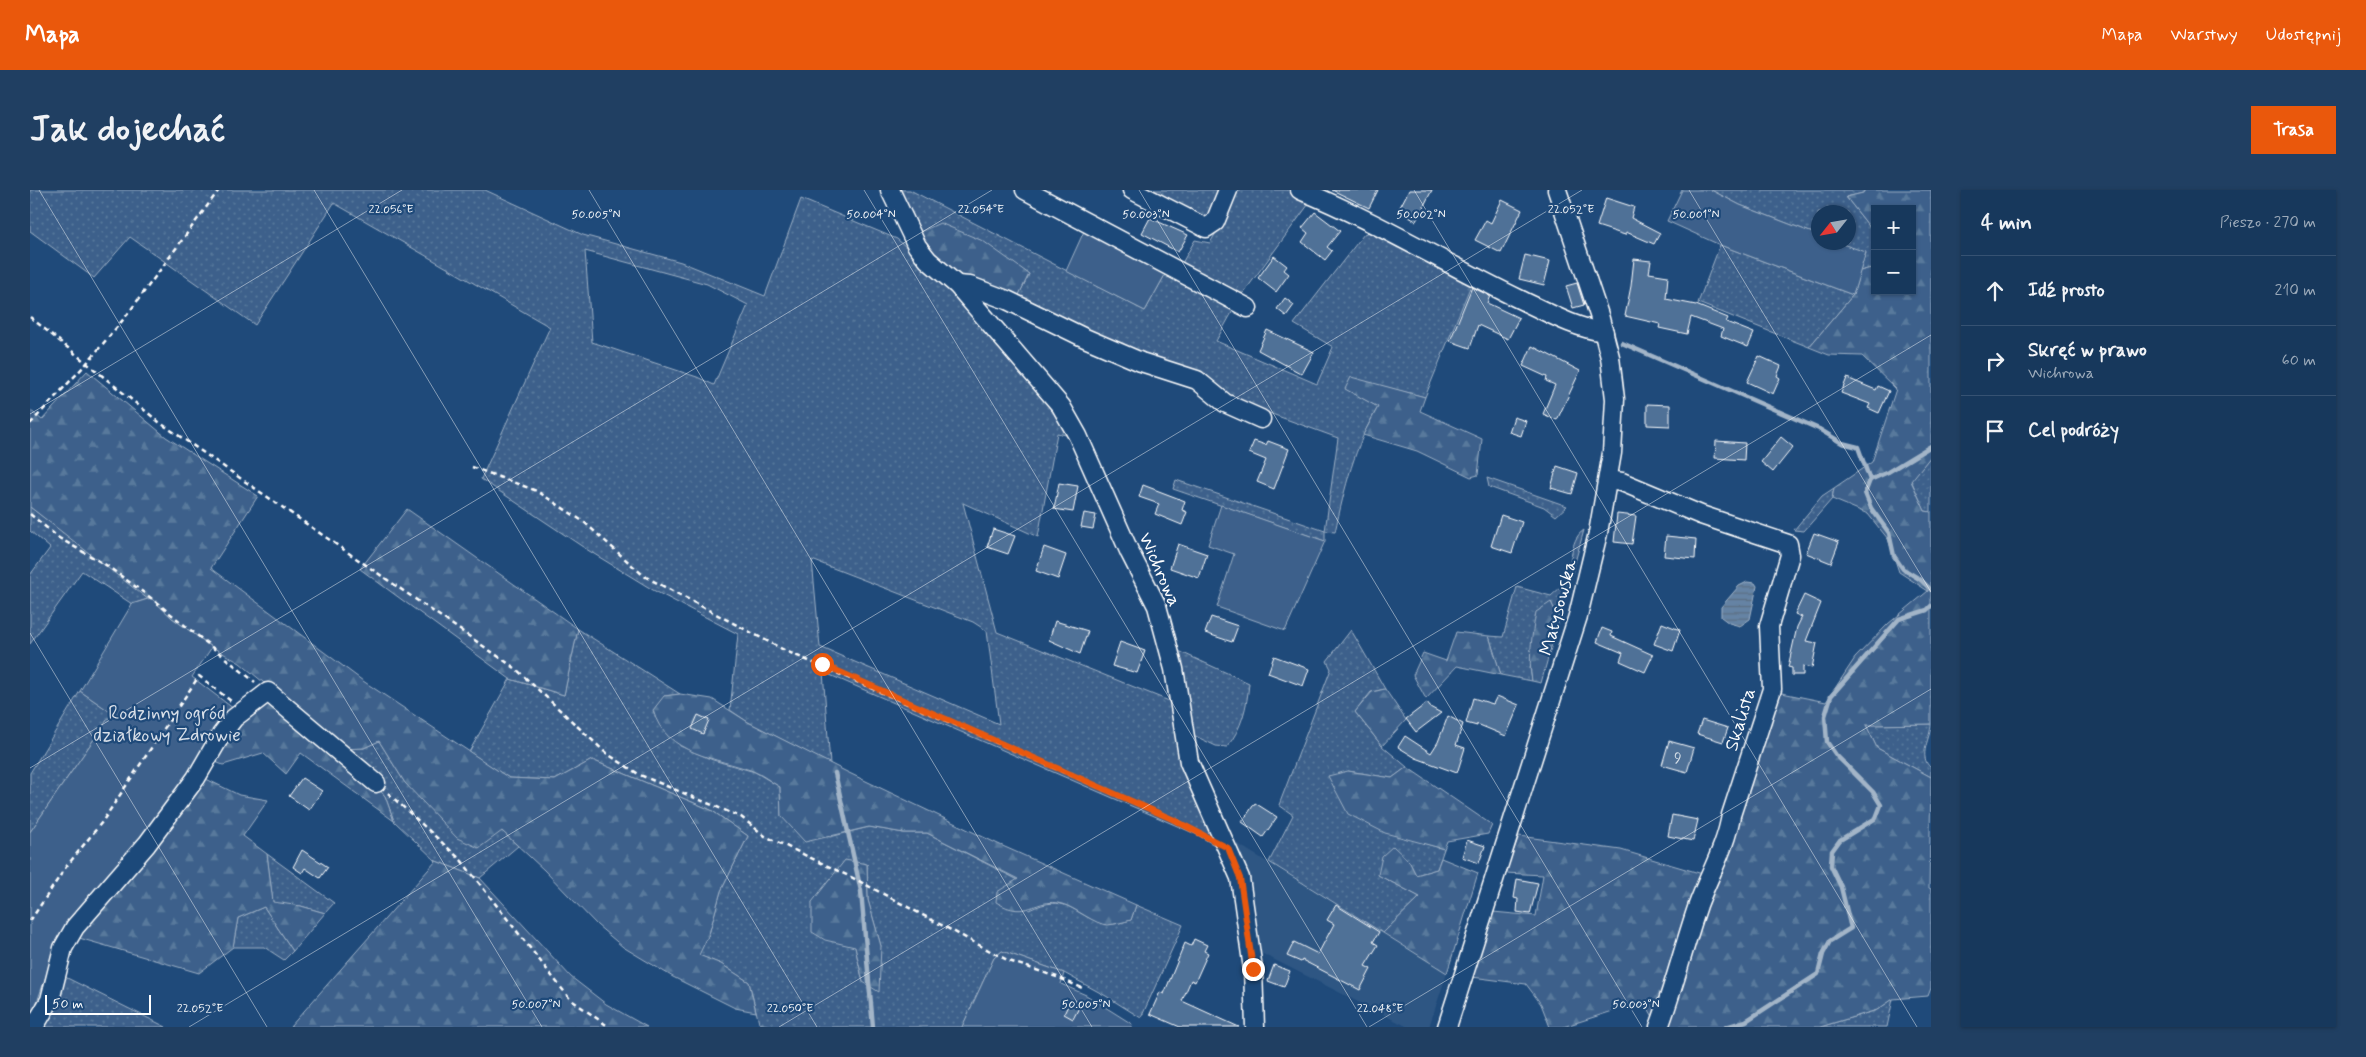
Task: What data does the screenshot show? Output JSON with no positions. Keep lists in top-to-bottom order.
{
  "streets": {
    "street": ["Wichrowa", "Matysowska", "Skalista"]
  },
  "crossings": [
    ["Matysowska", "Skalista"]
  ],
  "parks": ["Rodzinny ogród działkowy Zdrowie"],
  "house_numbers": ["9"],
  "scale_bar": "50 m",
  "north": "bottom left",
  "page": {
    "header": "Mapa",
    "nav": ["Mapa", "Warstwy", "Udostępnij"],
    "buttons": "Trasa",
    "title": "Jak dojechać",
    "heading": ["4 min", "Pieszo · 270 m"],
    "map_buttons": ["+", "−"],
    "list": [
      ["Idź prosto", "210 m"],
      ["Skręć w prawo", "Wichrowa", "60 m"],
      "Cel podróży"
    ],
    "scale": "50 m"
  },
  "coordinates": [
    "22.056°E",
    "22.054°E",
    "22.052°E",
    "50.005°N",
    "50.004°N",
    "50.003°N",
    "50.002°N",
    "50.001°N",
    "50.007°N",
    "22.050°E",
    "22.048°E"
  ]
}
